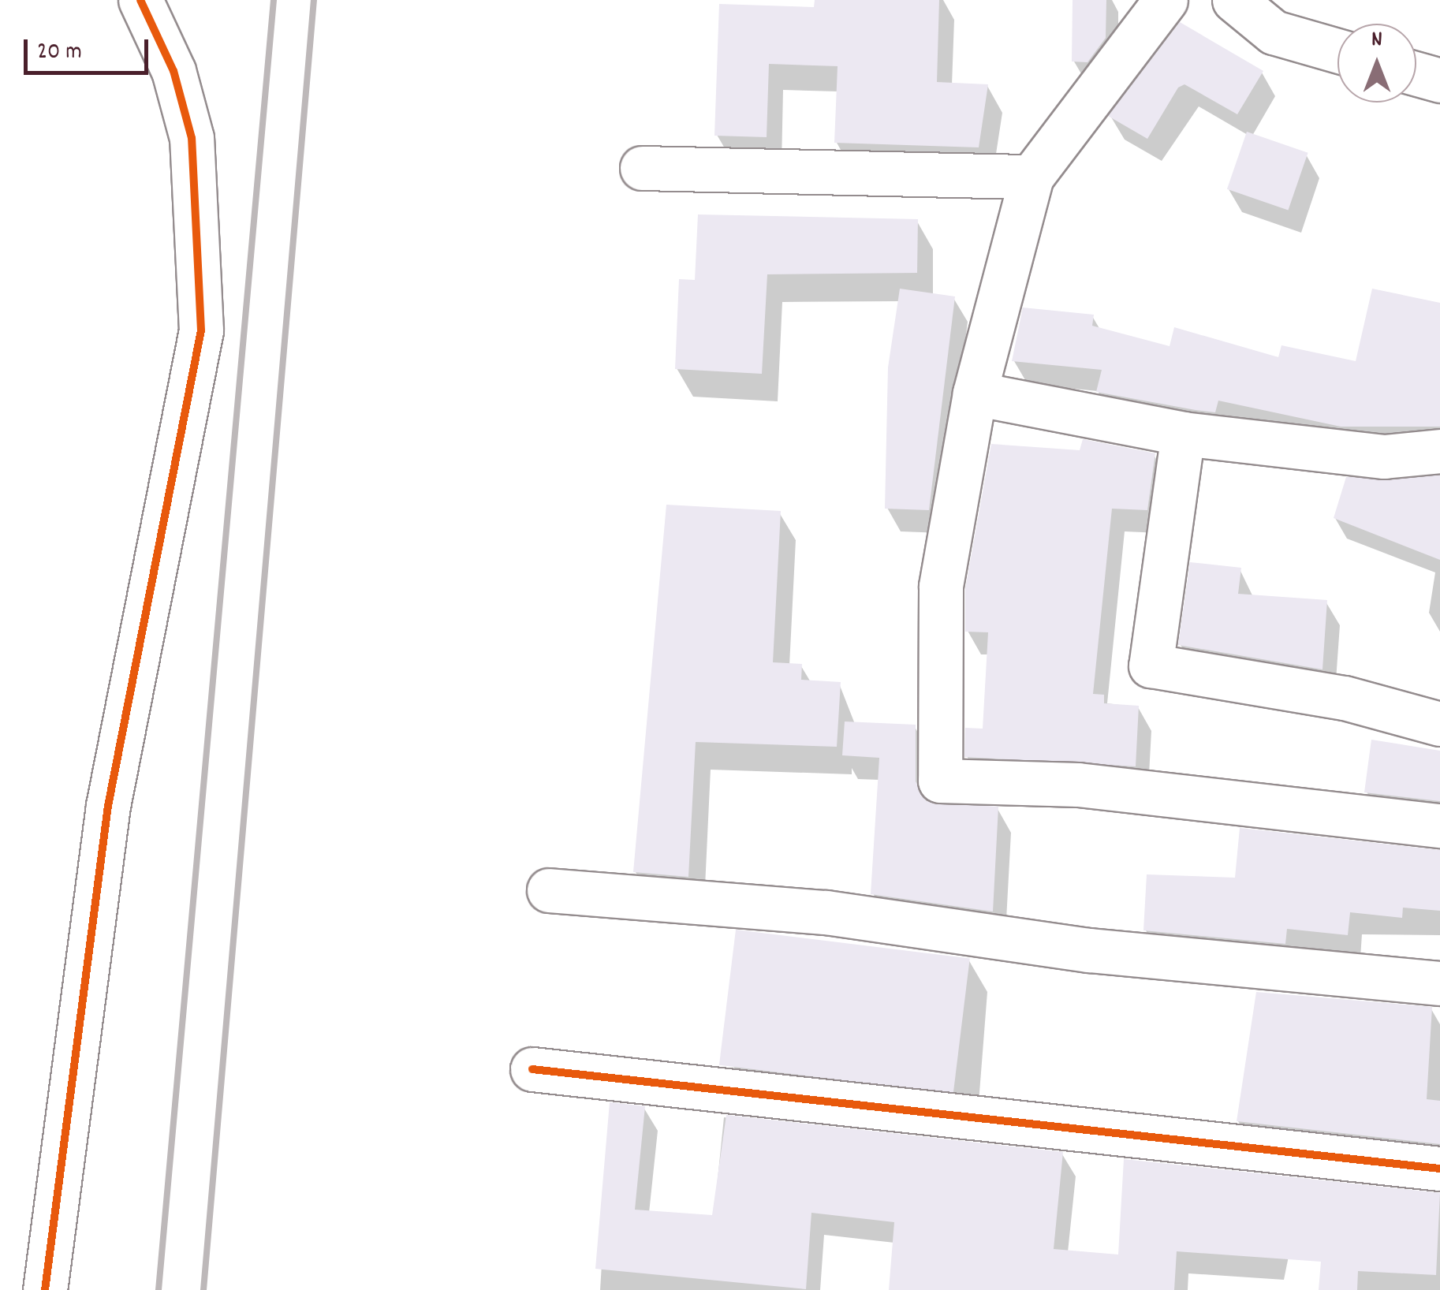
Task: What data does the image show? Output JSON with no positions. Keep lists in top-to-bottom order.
{
  "scale_bar": "20 m",
  "north": "top"
}
